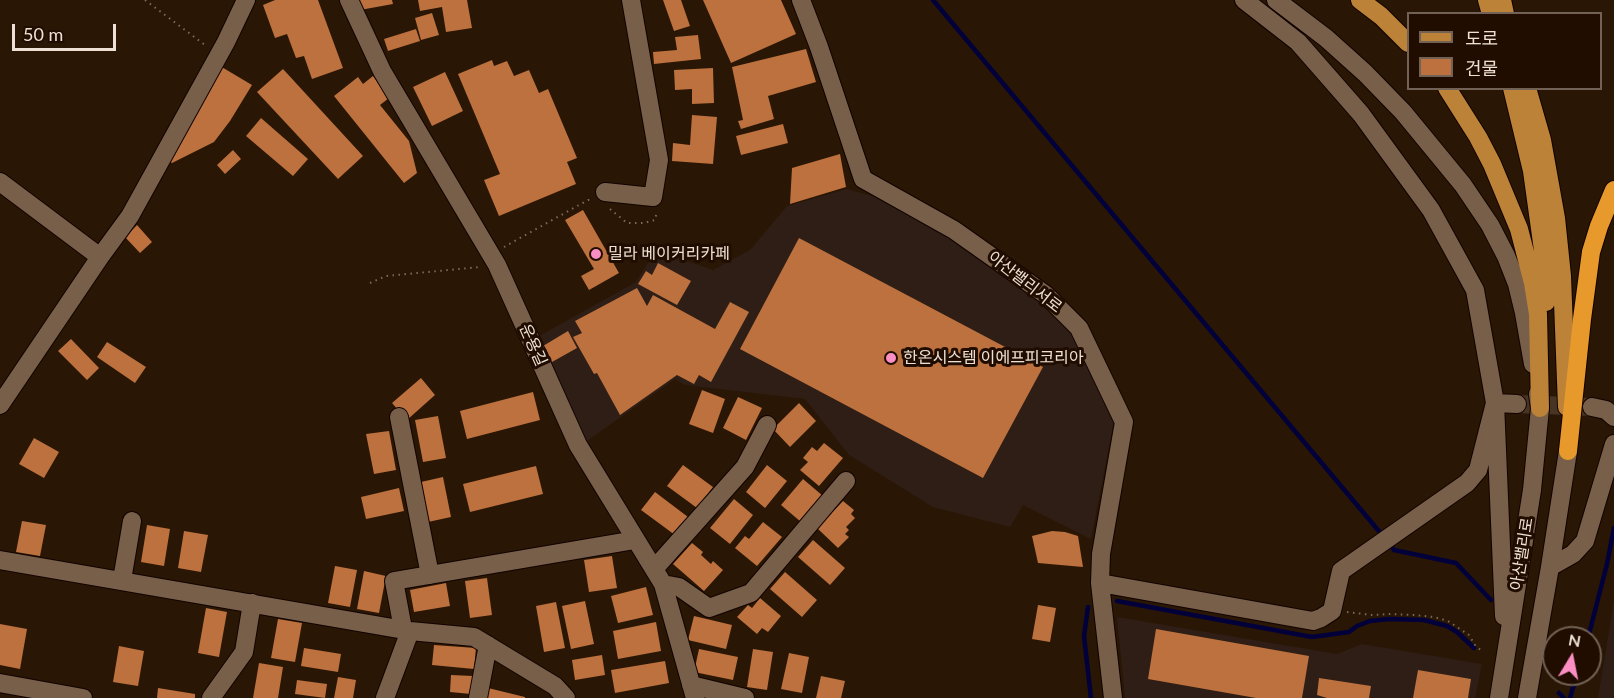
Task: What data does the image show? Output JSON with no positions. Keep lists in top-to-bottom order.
{
  "streets": {
    "street": ["아산밸리서로", "운용길", "아산밸리로"]
  },
  "places": ["밀라 베이커리카페", "한온시스템 이에프피코리아"],
  "legend": ["도로", "건물"],
  "scale_bar": "50 m",
  "north": "top"
}
